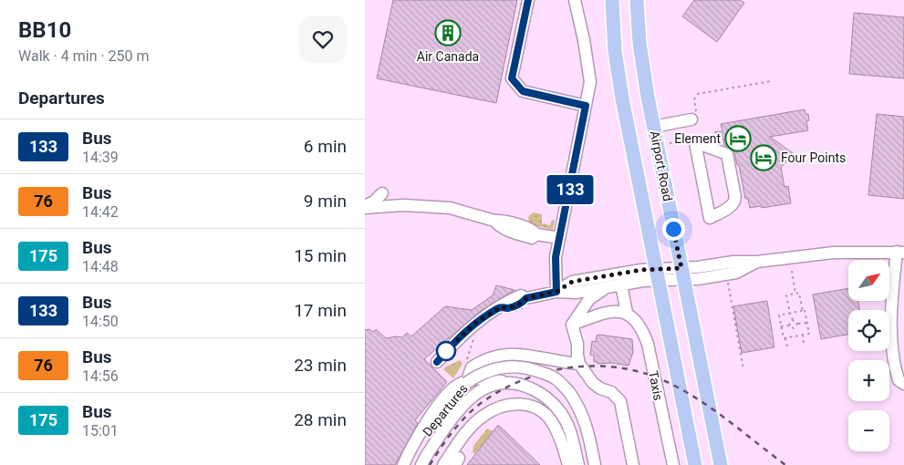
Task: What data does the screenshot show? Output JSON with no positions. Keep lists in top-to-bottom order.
{
  "streets": {
    "main road": ["Airport Road"],
    "street": ["Taxis", "Departures"]
  },
  "places": {
    "building": ["Air Canada"],
    "hotel": ["Element", "Four Points"]
  },
  "lines": ["bus line 133"],
  "north": "top right",
  "page": {
    "heading": [
      ["BB10", "Walk · 4 min · 250 m"],
      "Departures"
    ],
    "on_map": "133",
    "list": [
      {
        "mark": "133",
        "name": "Bus",
        "note": "14:39",
        "value": "6 min"
      },
      {
        "mark": "76",
        "name": "Bus",
        "note": "14:42",
        "value": "9 min"
      },
      {
        "mark": "175",
        "name": "Bus",
        "note": "14:48",
        "value": "15 min"
      },
      {
        "mark": "133",
        "name": "Bus",
        "note": "14:50",
        "value": "17 min"
      },
      {
        "mark": "76",
        "name": "Bus",
        "note": "14:56",
        "value": "23 min"
      },
      {
        "mark": "175",
        "name": "Bus",
        "note": "15:01",
        "value": "28 min"
      }
    ],
    "map_buttons": ["+", "−"]
  }
}
